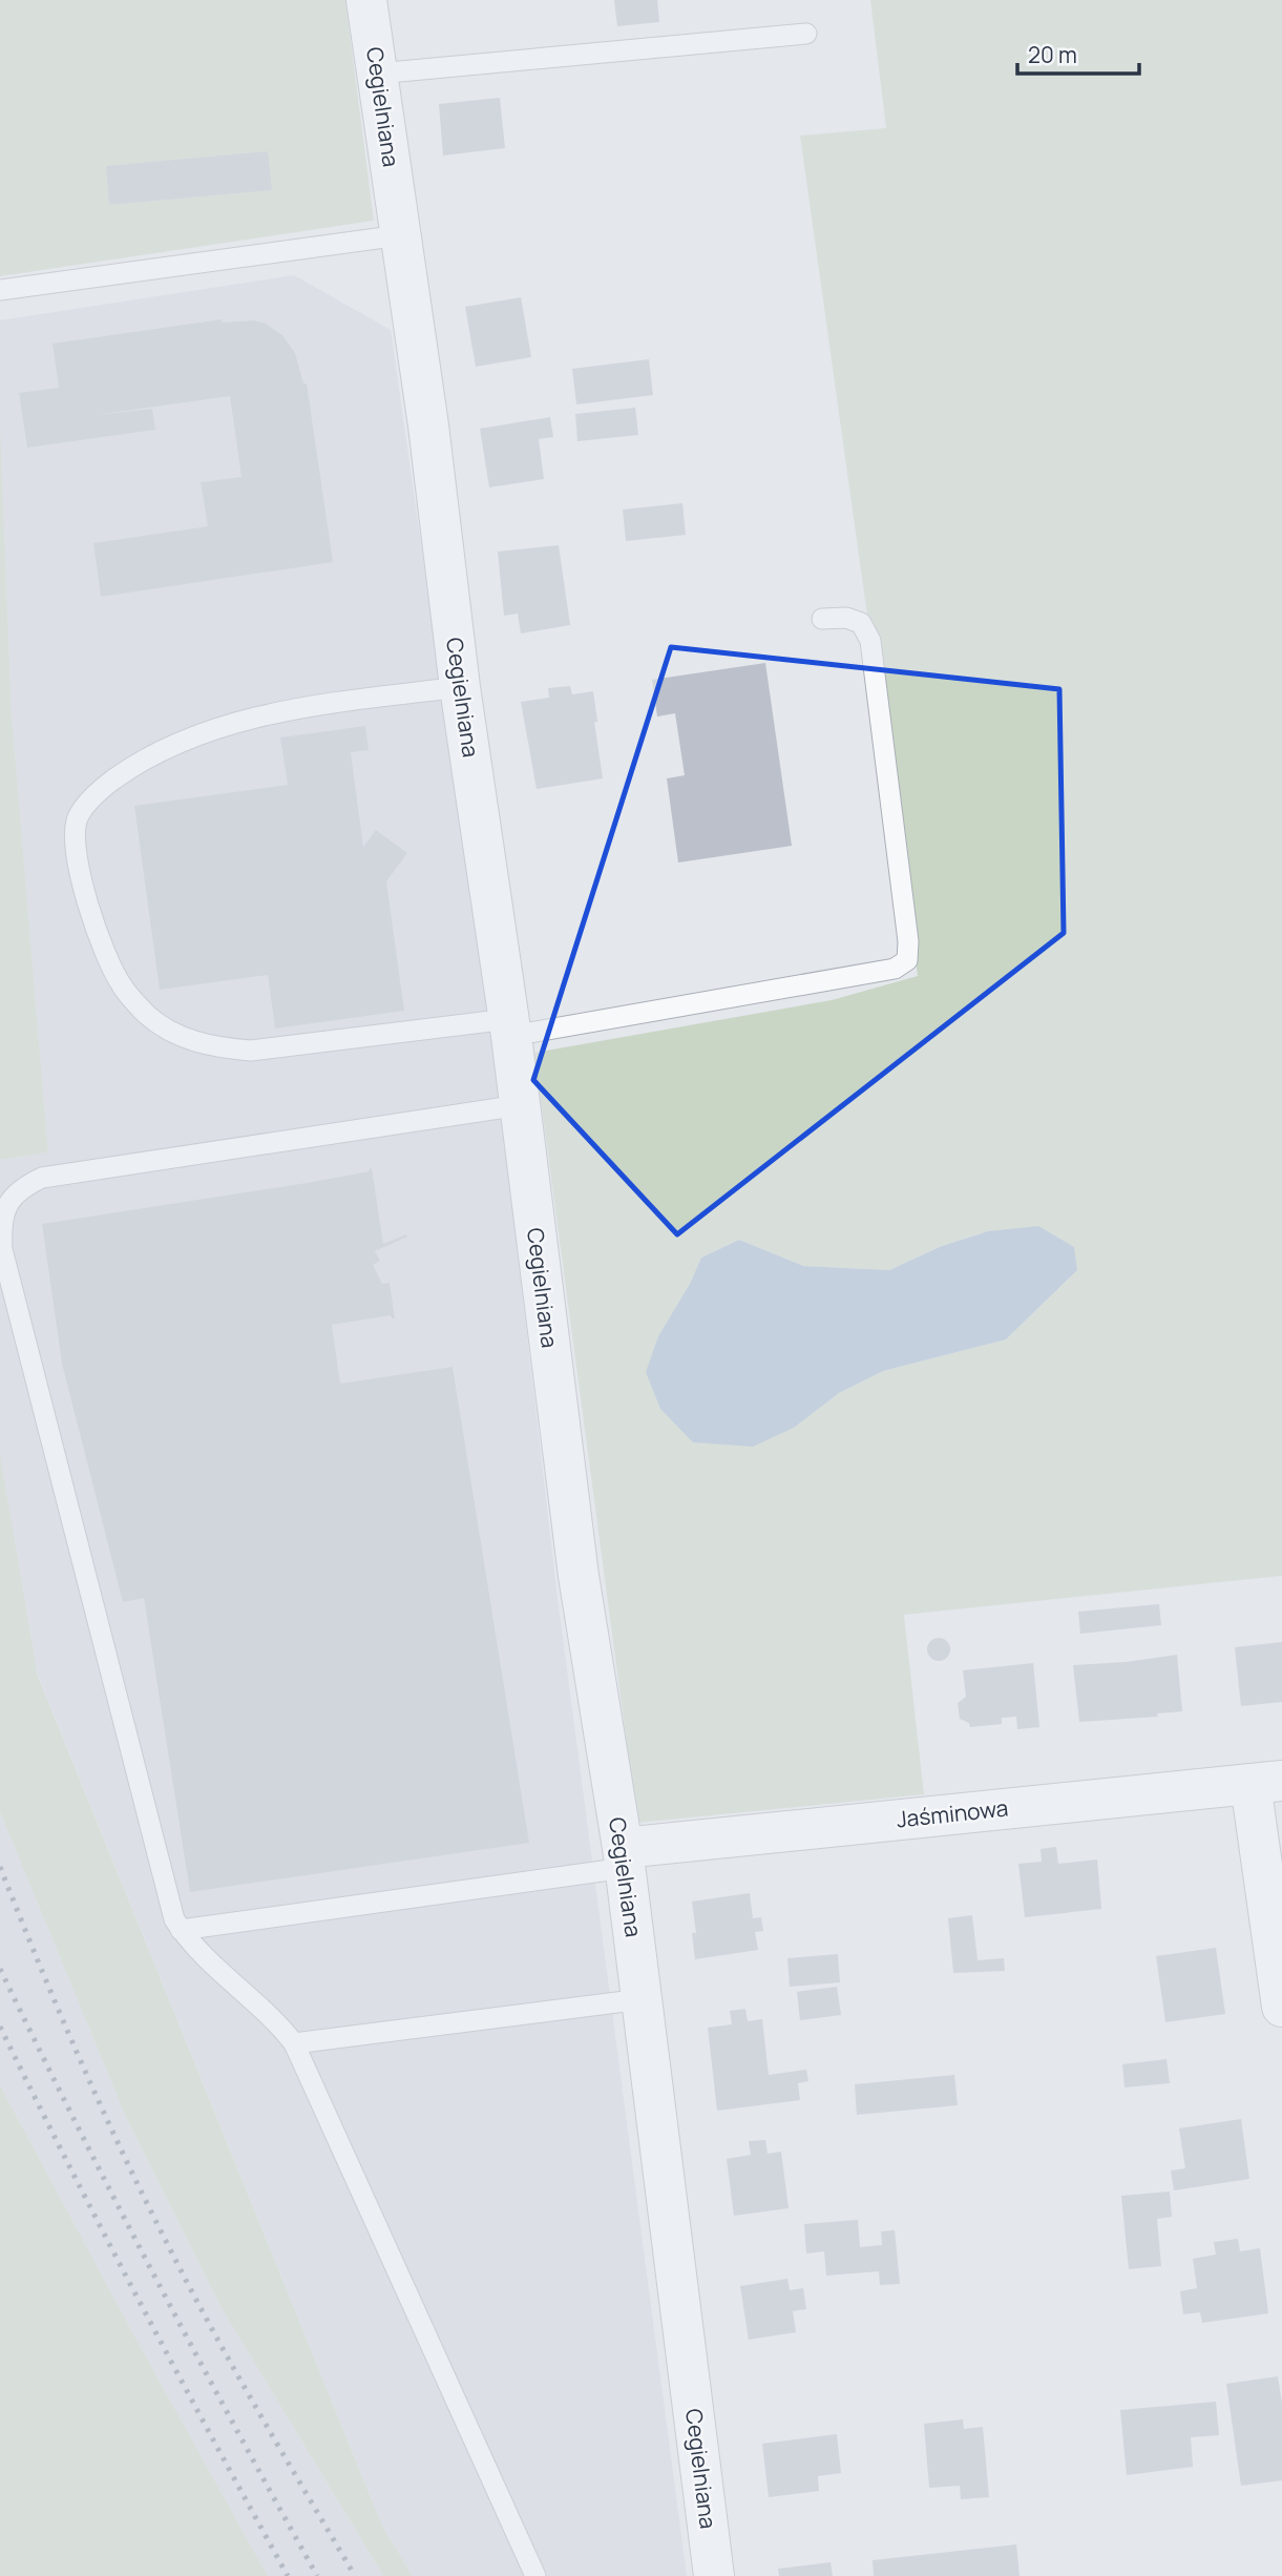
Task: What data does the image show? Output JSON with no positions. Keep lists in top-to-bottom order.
{
  "streets": {
    "street": ["Cegielniana", "Jaśminowa"]
  },
  "crossings": [
    ["Cegielniana", "Jaśminowa"]
  ],
  "scale_bar": "20 m"
}
